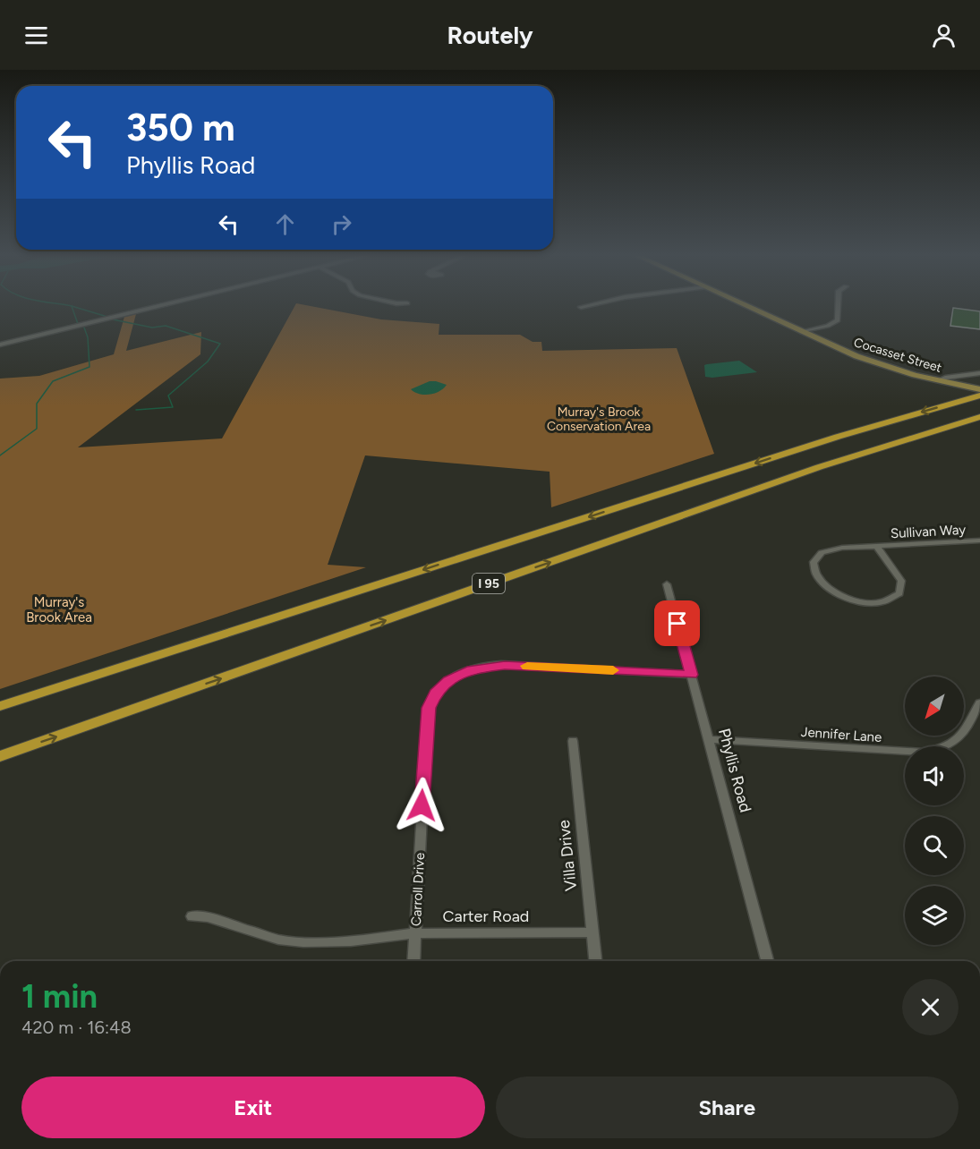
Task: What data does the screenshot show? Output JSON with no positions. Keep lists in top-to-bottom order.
{
  "streets": {
    "highway": ["I 95"],
    "main road": ["Cocasset Street"],
    "street": [
      "Sullivan Way",
      "Jennifer Lane",
      "Phyllis Road",
      "Villa Drive",
      "Carroll Drive",
      "Carter Road"
    ]
  },
  "crossings": [
    ["Jennifer Lane", "Phyllis Road"],
    ["Phyllis Road", "Carroll Drive"],
    ["Villa Drive", "Carter Road"],
    ["Carroll Drive", "Carter Road"]
  ],
  "parks": ["Murray's Brook Conservation Area", "Murray's Brook Area"],
  "north": "bottom left",
  "page": {
    "header": "Routely",
    "turn": ["350 m", "Phyllis Road"],
    "heading": ["1 min", "420 m · 16:48"],
    "buttons": ["Exit", "Share"]
  }
}
